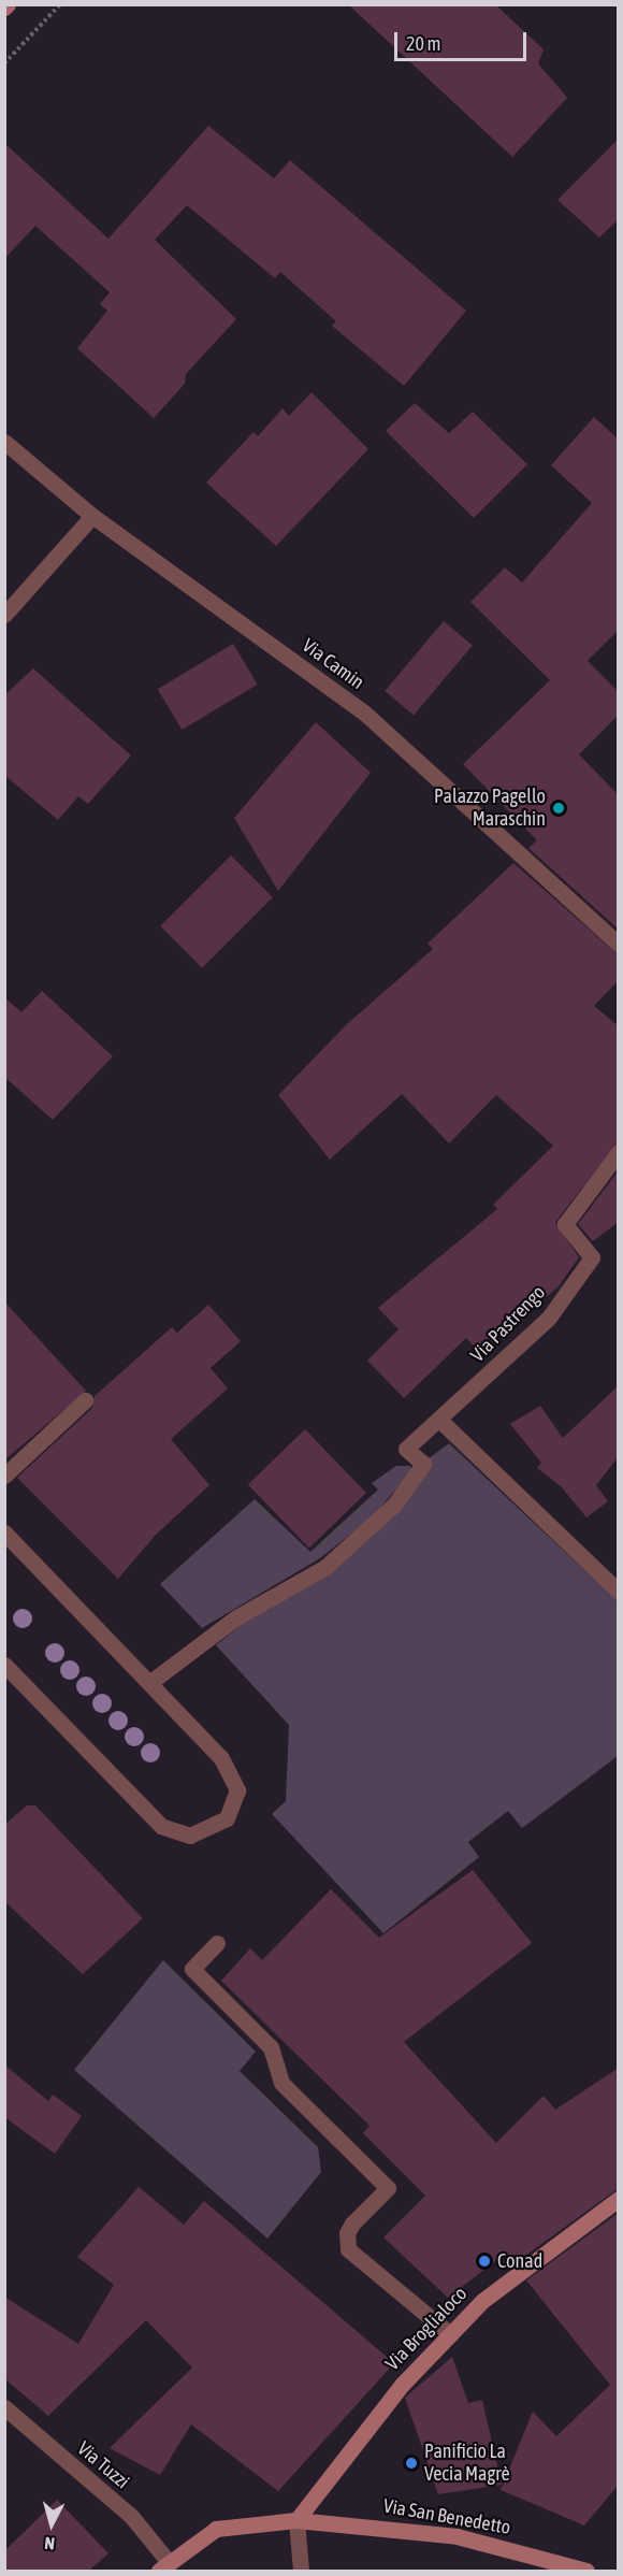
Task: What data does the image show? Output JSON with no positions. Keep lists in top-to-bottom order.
{
  "streets": {
    "street": [
      "Via Camin",
      "Via Pastrengo",
      "Via Broglialoco",
      "Via Tuzzi",
      "Via San Benedetto"
    ]
  },
  "crossings": [
    ["Via Broglialoco", "Via San Benedetto"],
    ["Via Tuzzi", "Via San Benedetto"]
  ],
  "places": ["Palazzo Pagello Maraschin", "Conad", "Panificio La Vecia Magrè"],
  "scale_bar": "20 m",
  "north": "bottom"
}
